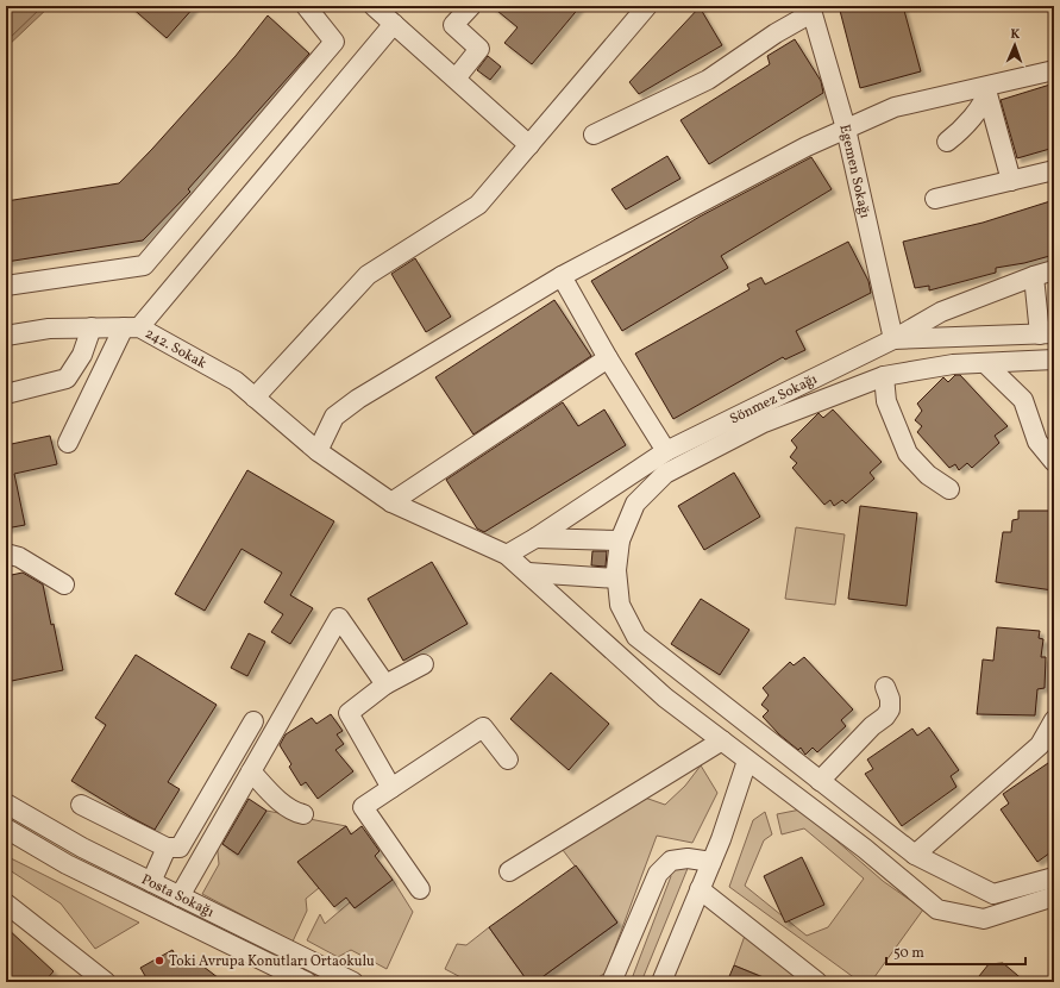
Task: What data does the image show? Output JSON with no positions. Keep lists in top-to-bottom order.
{
  "streets": {
    "street": [
      "Egemen Sokağı",
      "242. Sokak",
      "Sönmez Sokağı",
      "Posta Sokağı"
    ]
  },
  "crossings": [
    ["Egemen Sokağı", "Sönmez Sokağı"],
    ["242. Sokak", "Sönmez Sokağı"]
  ],
  "places": ["Toki Avrupa Konutları Ortaokulu"],
  "scale_bar": "50 m",
  "north": "top"
}
